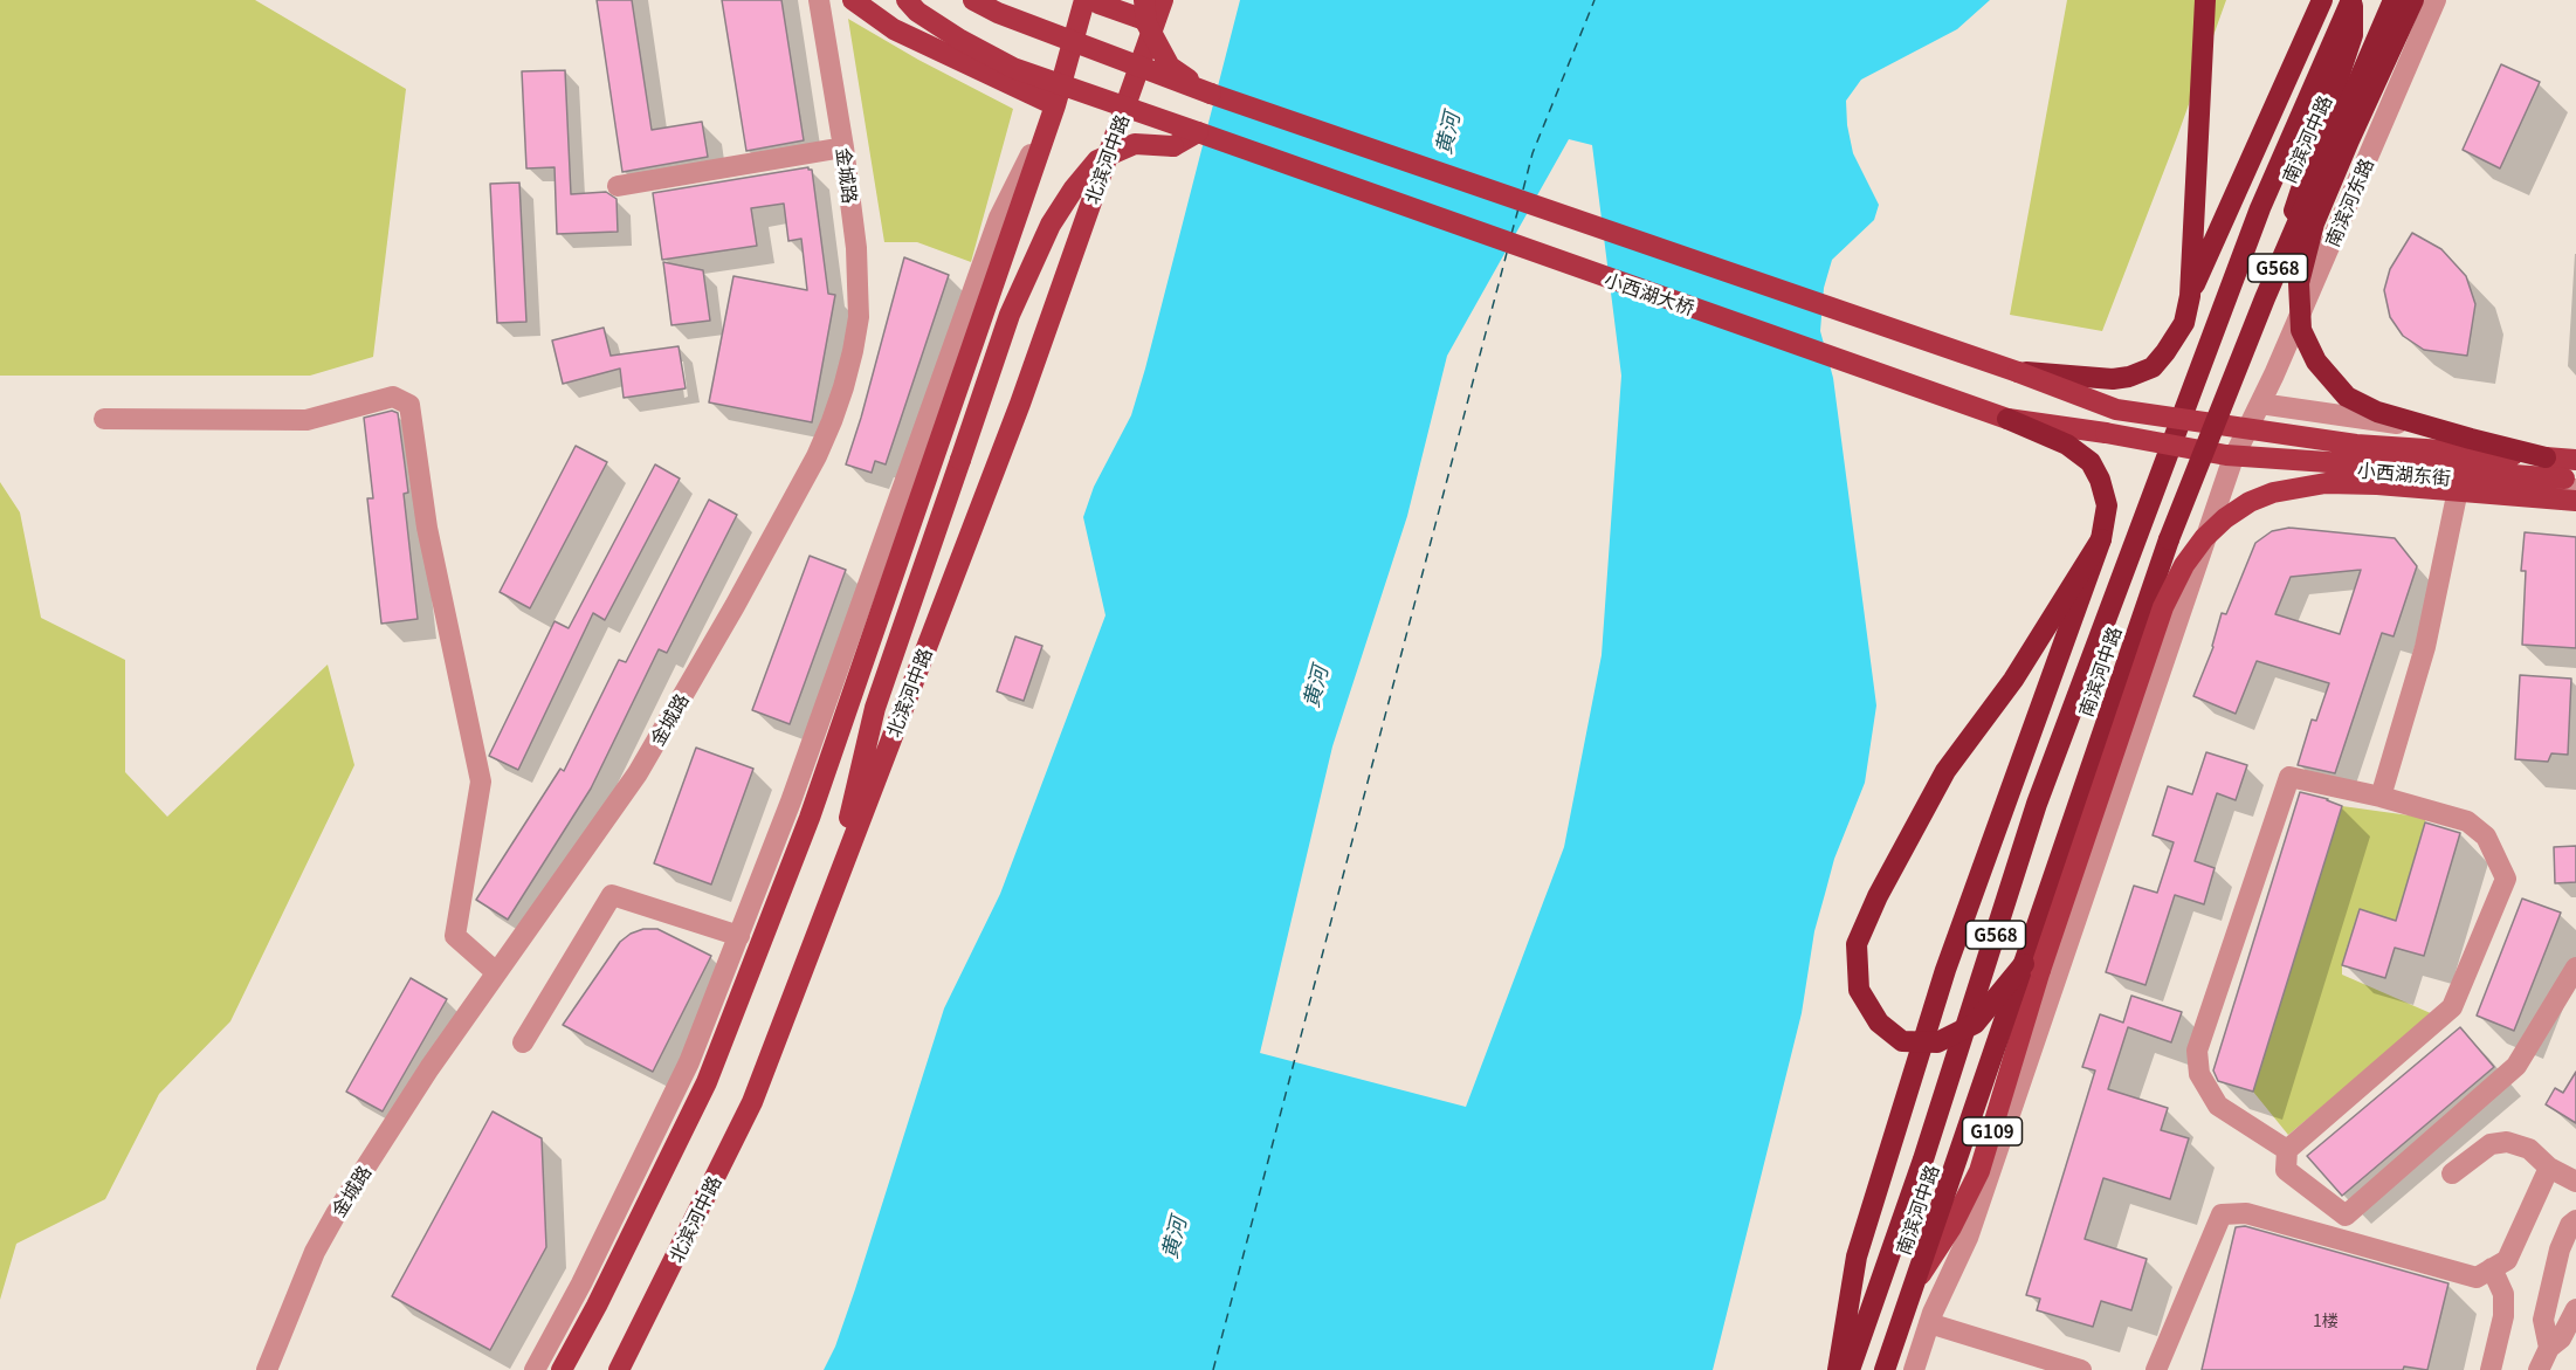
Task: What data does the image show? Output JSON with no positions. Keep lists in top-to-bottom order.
{
  "streets": {
    "highway": ["南滨河中路", "G568"],
    "main road": ["北滨河中路", "小西湖大桥"],
    "street": ["金城路", "南滨河东路", "小西湖东街"]
  },
  "water": ["黄河"],
  "house_numbers": ["1楼"]
}
